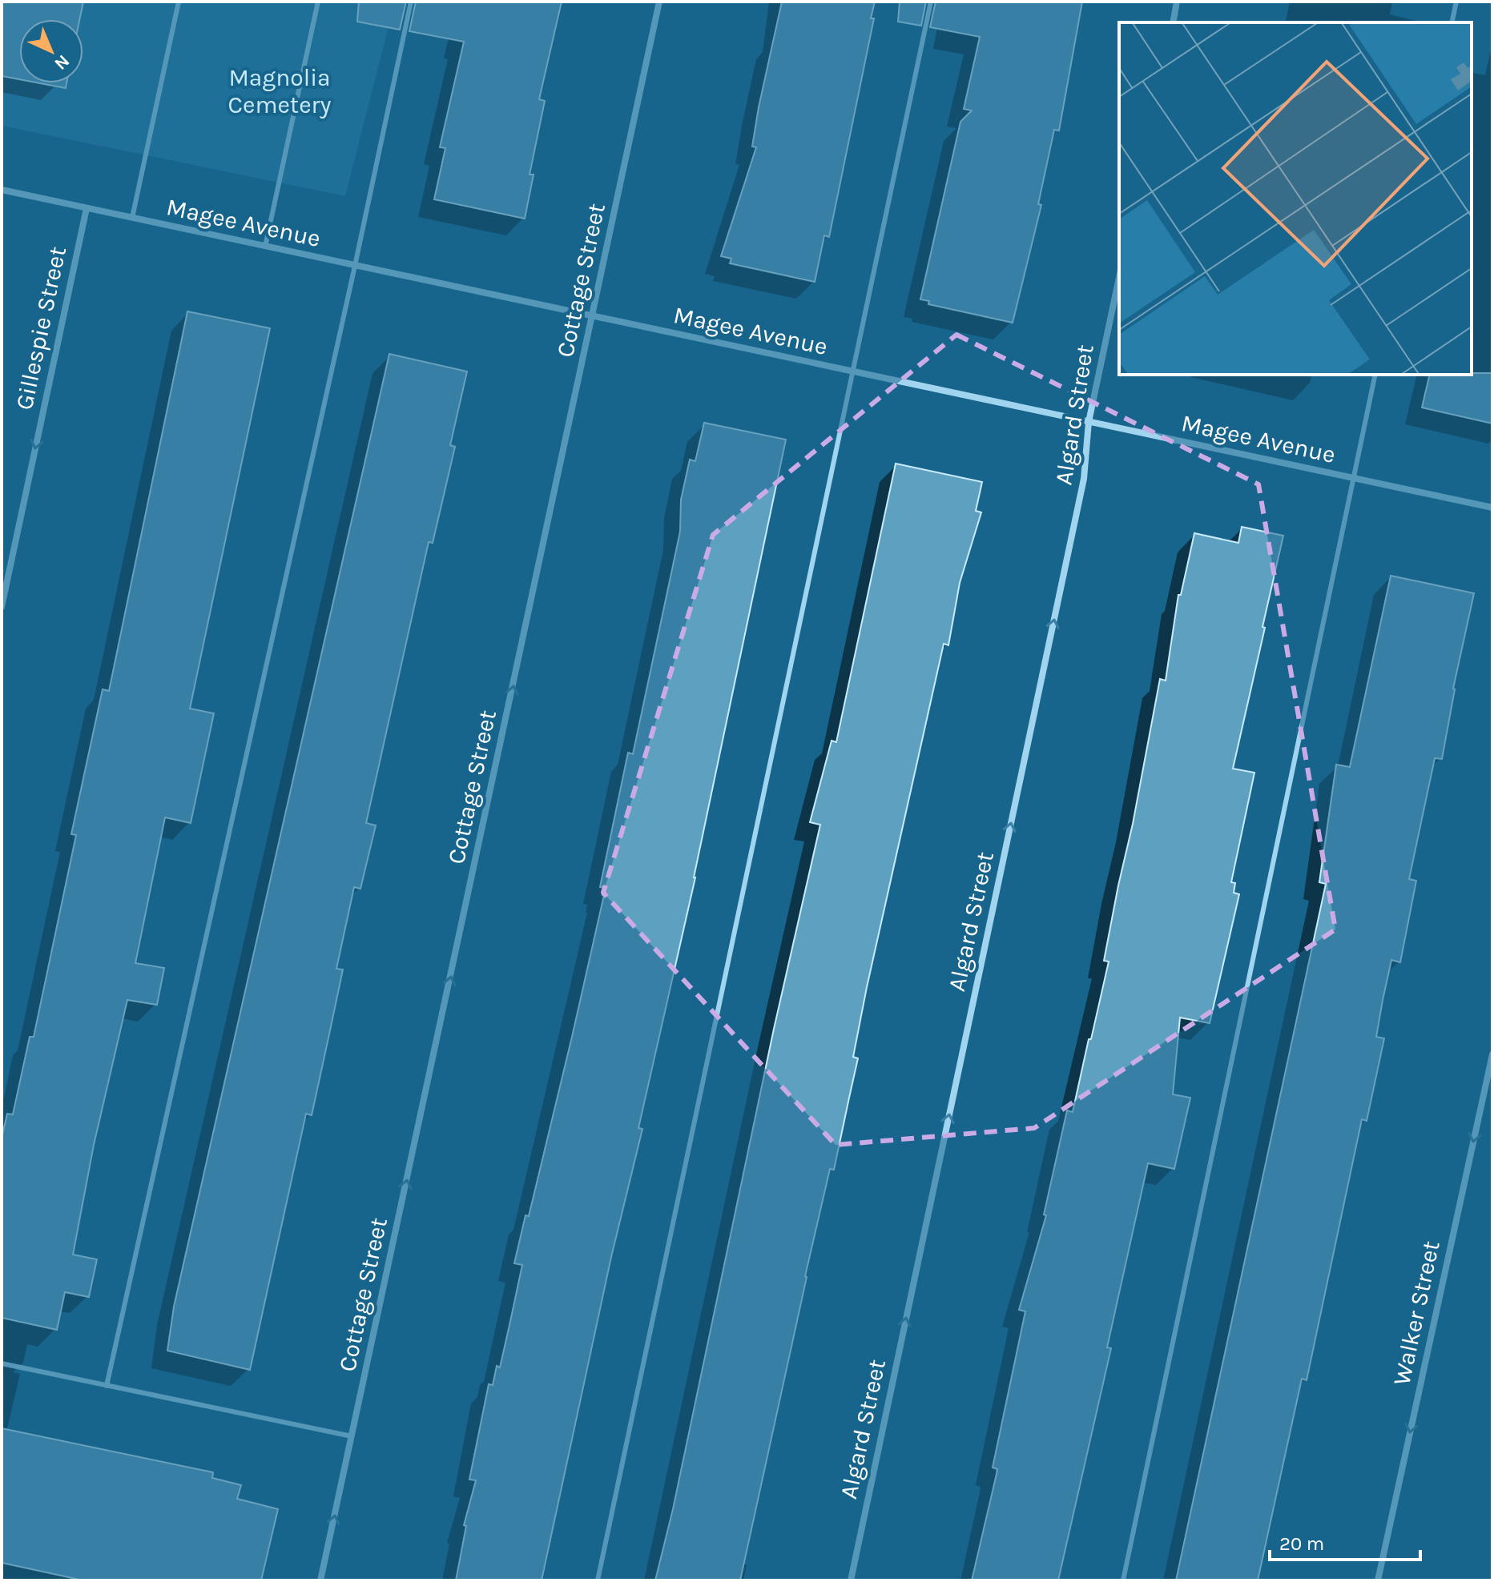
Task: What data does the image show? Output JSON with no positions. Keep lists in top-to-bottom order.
{
  "streets": {
    "street": [
      "Magee Avenue",
      "Cottage Street",
      "Gillespie Street",
      "Algard Street",
      "Walker Street"
    ]
  },
  "crossings": [
    ["Magee Avenue", "Cottage Street"],
    ["Magee Avenue", "Gillespie Street"],
    ["Magee Avenue", "Algard Street"]
  ],
  "one_way": [
    "Cottage Street",
    "Gillespie Street",
    "Algard Street",
    "Walker Street"
  ],
  "parks": ["Magnolia Cemetery"],
  "scale_bar": "20 m",
  "north": "bottom right"
}
